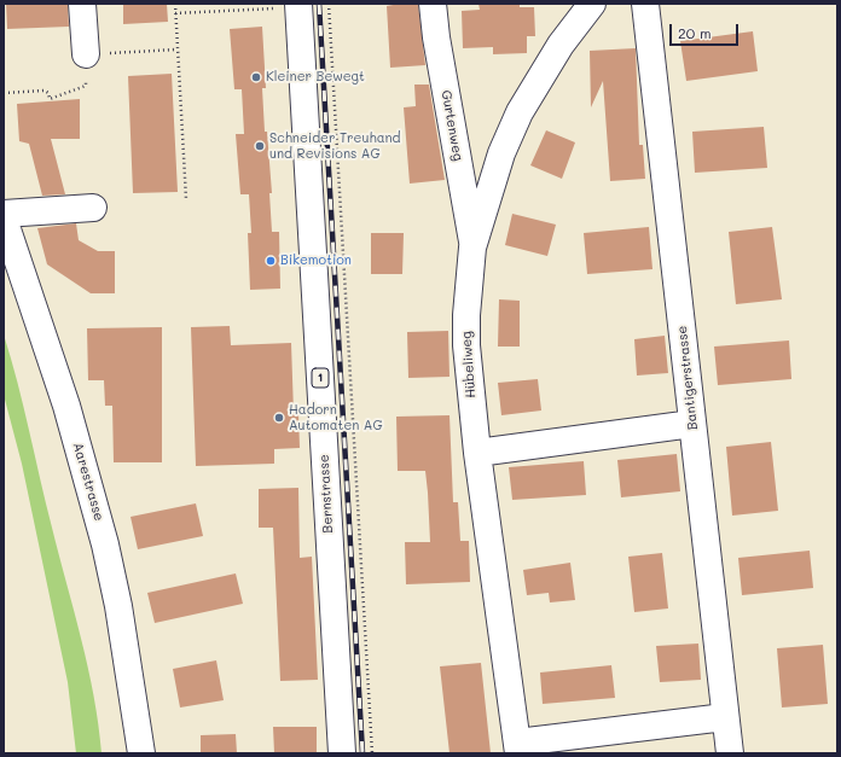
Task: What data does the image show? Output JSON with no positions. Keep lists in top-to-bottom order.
{
  "streets": {
    "street": [
      "Gurtenweg",
      "Hübeliweg",
      "1",
      "Bantigerstrasse",
      "Aarestrasse",
      "Bernstrasse"
    ]
  },
  "crossings": [
    ["Gurtenweg", "Hübeliweg"]
  ],
  "places": [
    "Kleiner Bewegt",
    "Schneider Treuhand und Revisions AG",
    "Bikemotion",
    "Hadorn Automaten AG"
  ],
  "scale_bar": "20 m"
}
